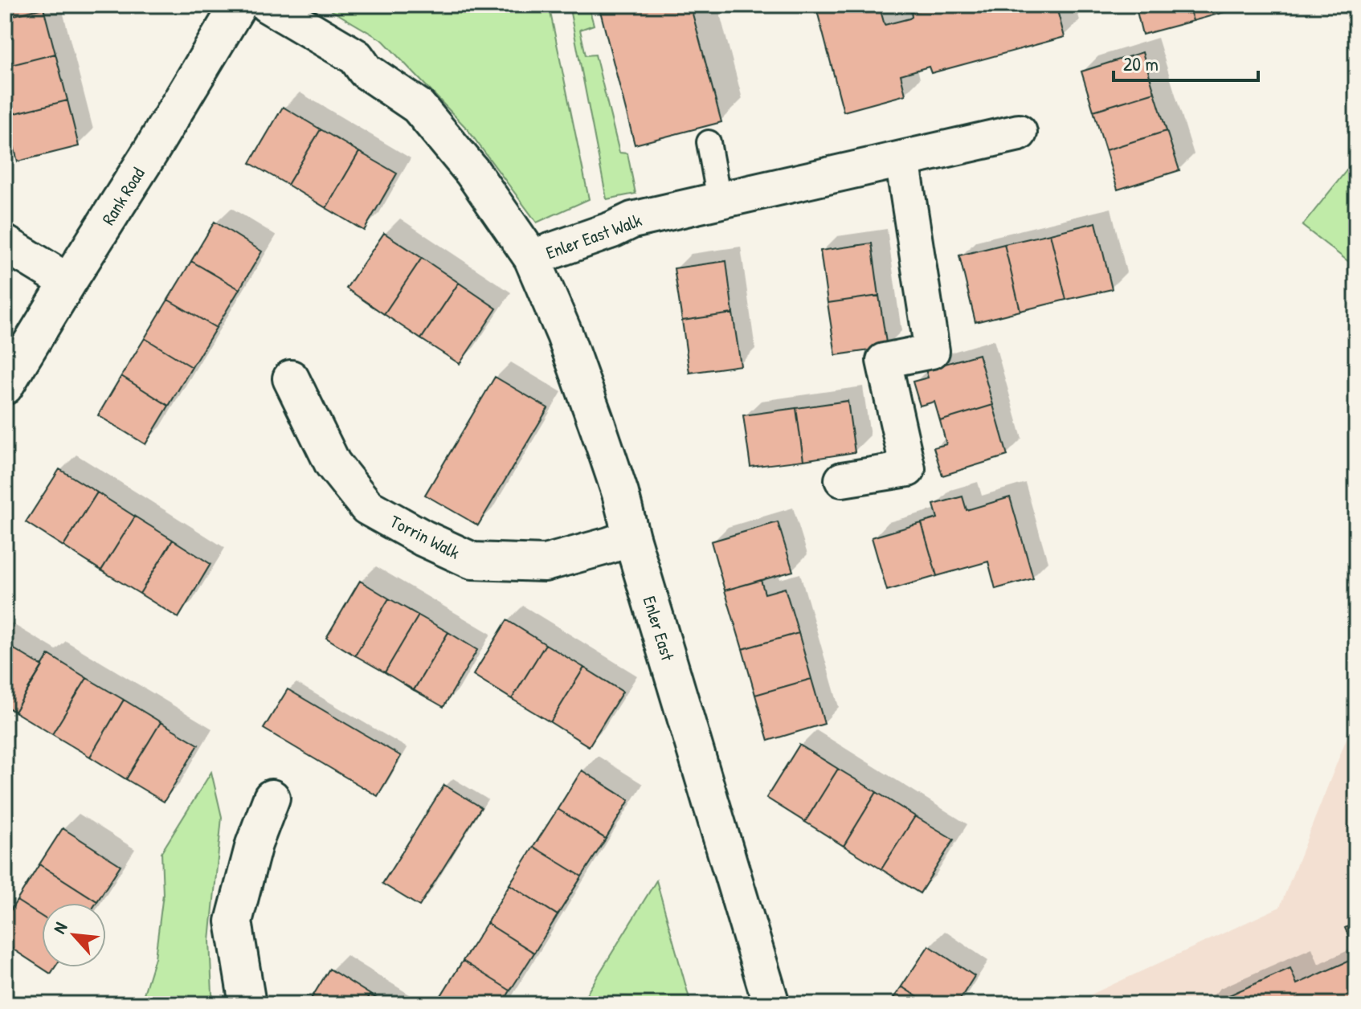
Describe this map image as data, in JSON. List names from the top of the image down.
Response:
{
  "streets": {
    "street": [
      "Rank Road",
      "Enler East Walk",
      "Torrin Walk",
      "Enler East"
    ]
  },
  "crossings": [
    ["Enler East Walk", "Enler East"],
    ["Torrin Walk", "Enler East"]
  ],
  "scale_bar": "20 m",
  "north": "top left"
}
